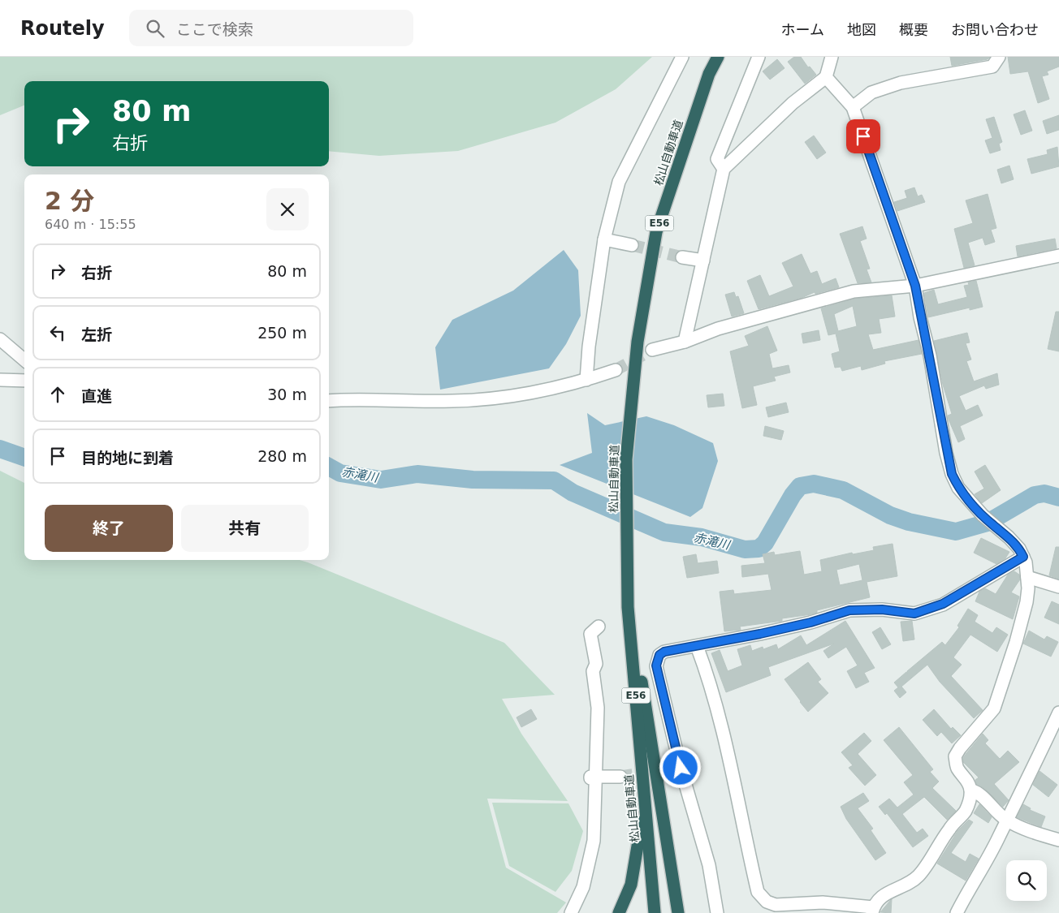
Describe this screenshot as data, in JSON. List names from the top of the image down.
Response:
{
  "streets": {
    "highway": ["松山自動車道", "E56"]
  },
  "water": ["赤滝川"],
  "page": {
    "header": "Routely",
    "search": "ここで検索",
    "nav": [
      "ホーム",
      "地図",
      "概要",
      "お問い合わせ"
    ],
    "turn": ["80 m", "右折"],
    "heading": ["2 分", "640 m · 15:55"],
    "list": [
      {
        "name": "右折",
        "value": "80 m"
      },
      {
        "name": "左折",
        "value": "250 m"
      },
      {
        "name": "直進",
        "value": "30 m"
      },
      {
        "name": "目的地に到着",
        "value": "280 m"
      }
    ],
    "buttons": ["終了", "共有"]
  }
}
